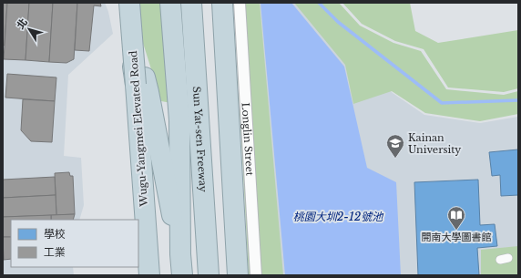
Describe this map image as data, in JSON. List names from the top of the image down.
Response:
{
  "streets": {
    "highway": ["Wugu-Yangmei Elevated Road", "Sun Yat-sen Freeway"],
    "street": ["Longlin Street"]
  },
  "water": ["桃園大圳2-12號池"],
  "places": {
    "school or university": ["Kainan University"],
    "library": ["開南大學圖書館"]
  },
  "legend": ["學校", "工業"],
  "north": "top left"
}
